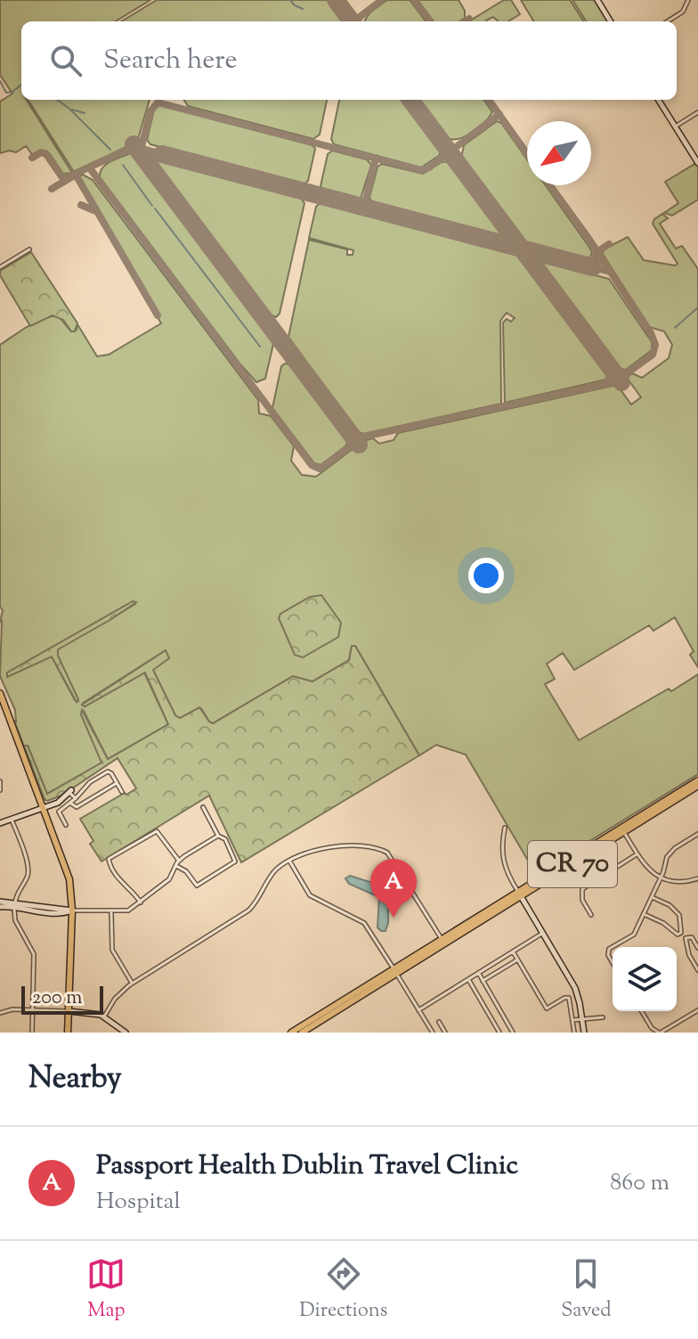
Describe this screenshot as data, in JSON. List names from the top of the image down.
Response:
{
  "streets": {
    "main road": ["CR 70"]
  },
  "scale_bar": "200 m",
  "north": "bottom left",
  "page": {
    "search": "Search here",
    "pins": "A",
    "scale": "200 m",
    "heading": "Nearby",
    "list": [
      {
        "mark": "A",
        "name": "Passport Health Dublin Travel Clinic",
        "note": "Hospital",
        "value": "860 m"
      }
    ],
    "nav": ["Map", "Directions", "Saved"]
  }
}
